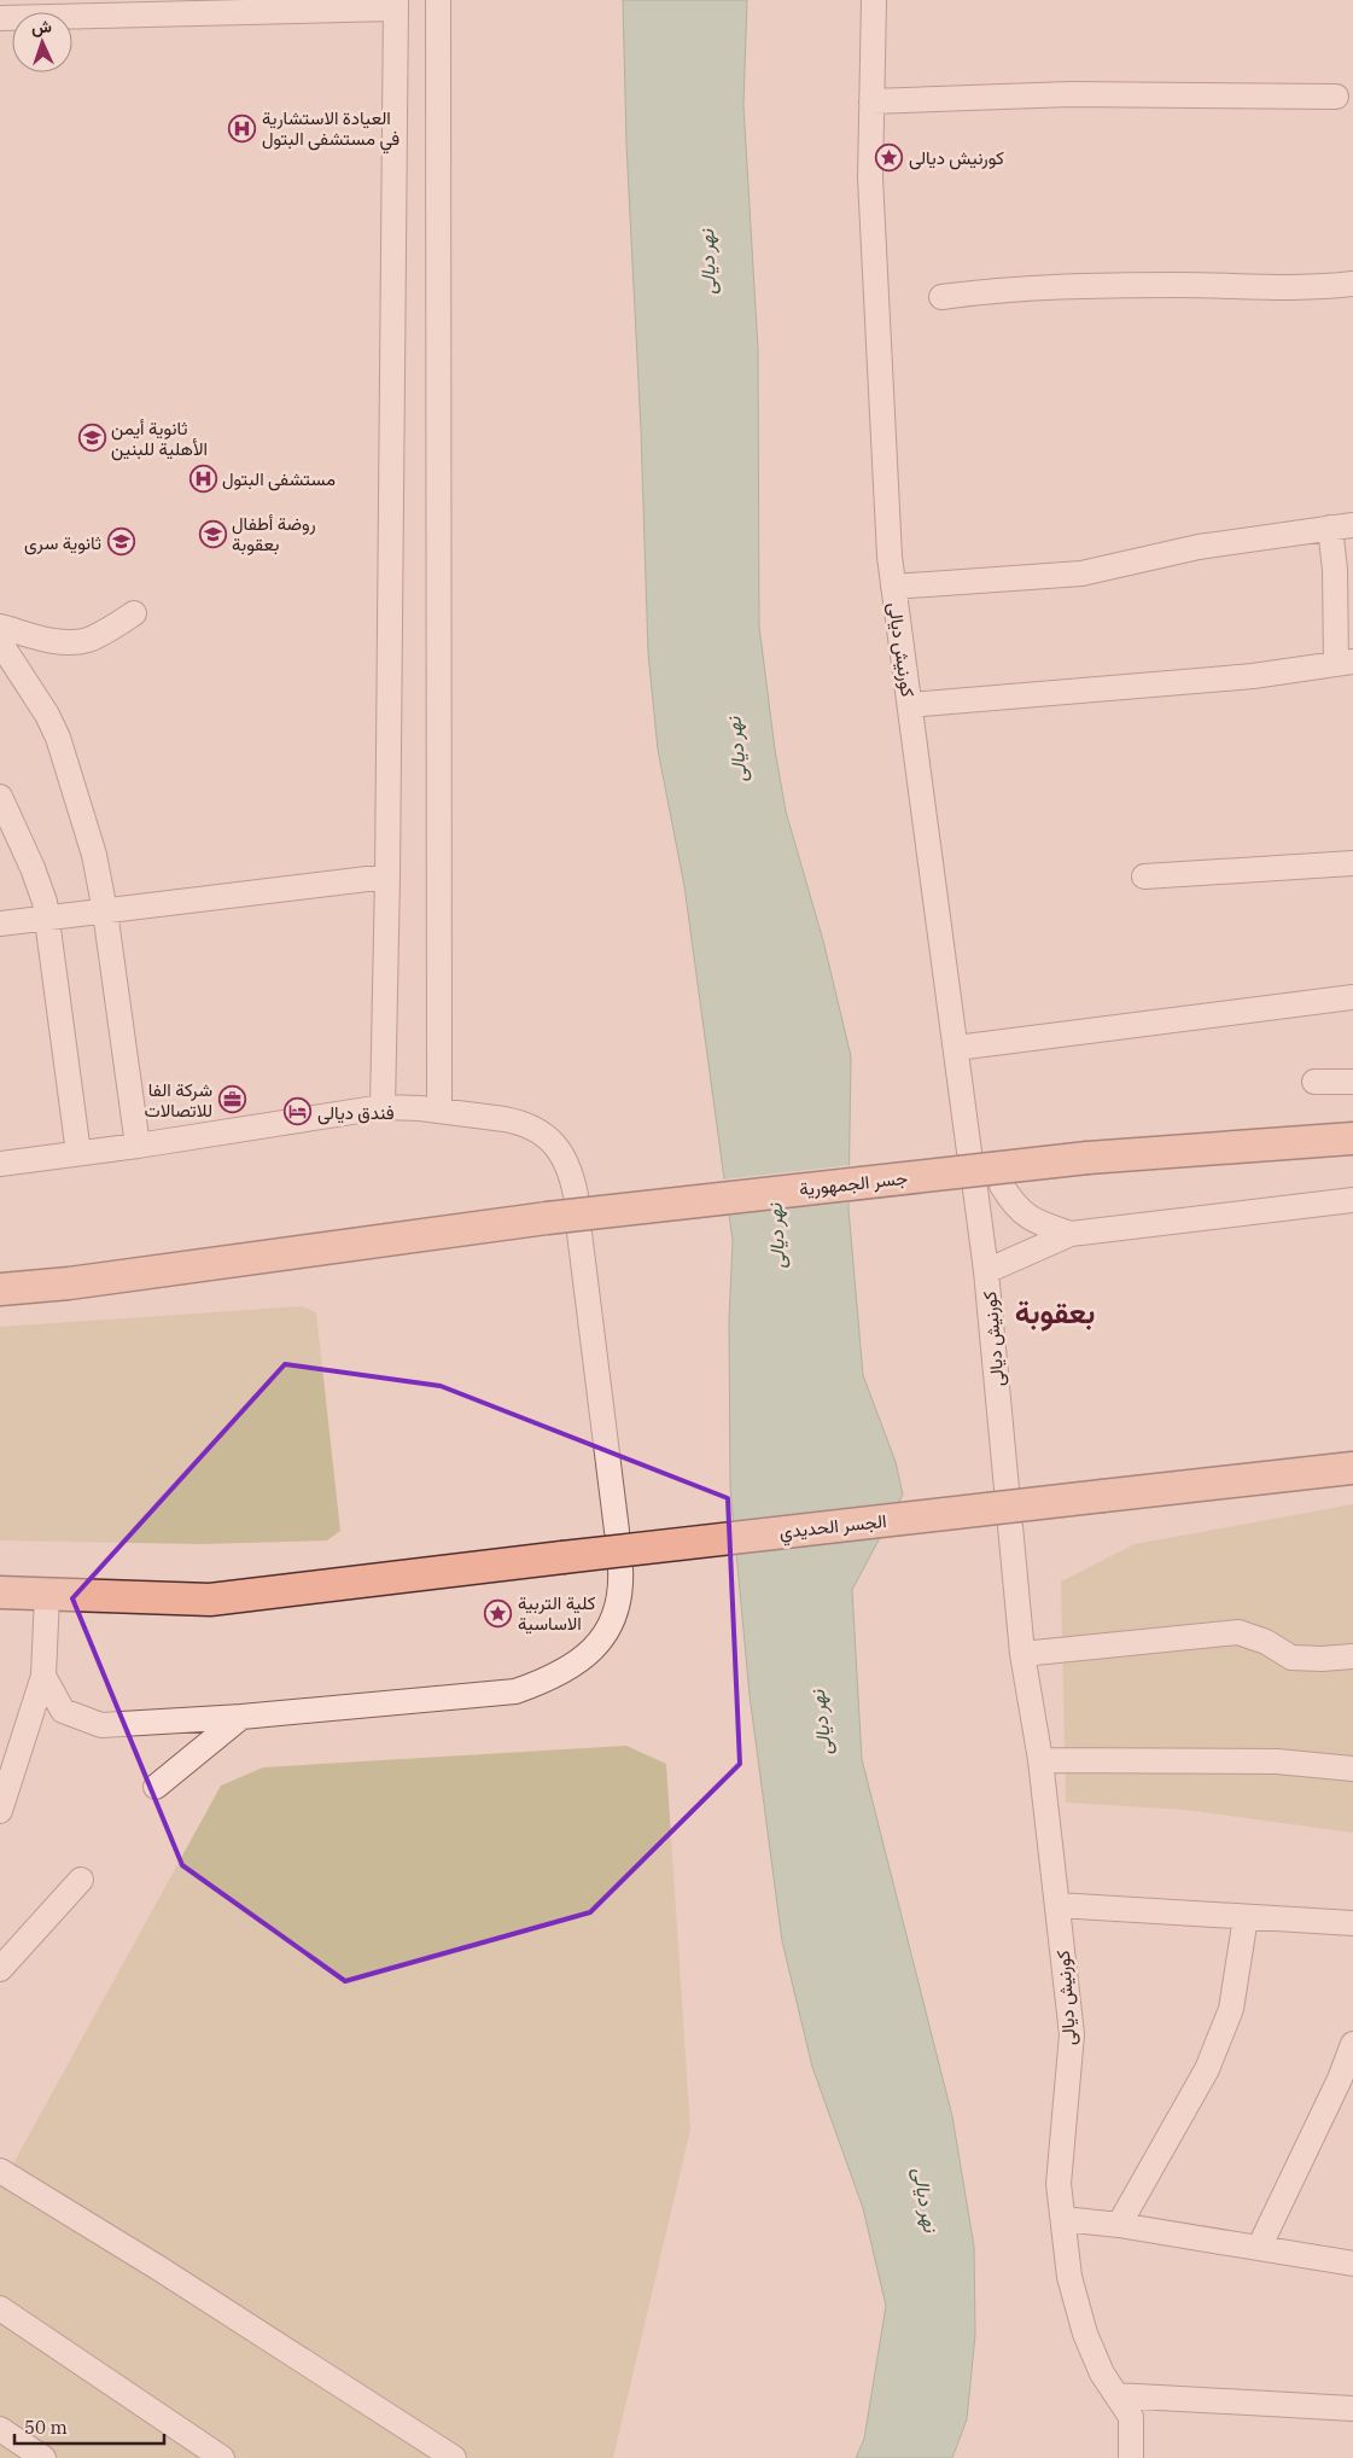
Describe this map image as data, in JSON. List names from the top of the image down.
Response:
{
  "streets": {
    "main road": ["جسر الجمهورية", "الجسر الحديدي"],
    "street": ["كورنيش ديالى"]
  },
  "districts": ["بعقوبة"],
  "water": ["نهر ديالى"],
  "places": {
    "hospital": ["العيادة الاستشارية في مستشفى البتول", "مستشفى البتول"],
    "place": ["كورنيش ديالى", "كلية التربية الاساسية"],
    "school or university": ["ثانوية أيمن الأهلية للبنين", "روضة أطفال بعقوبة", "ثانوية سرى"],
    "office": ["شركة الفا للاتصالات"],
    "hotel": ["فندق ديالى"]
  },
  "scale_bar": "50 m",
  "north": "top"
}
